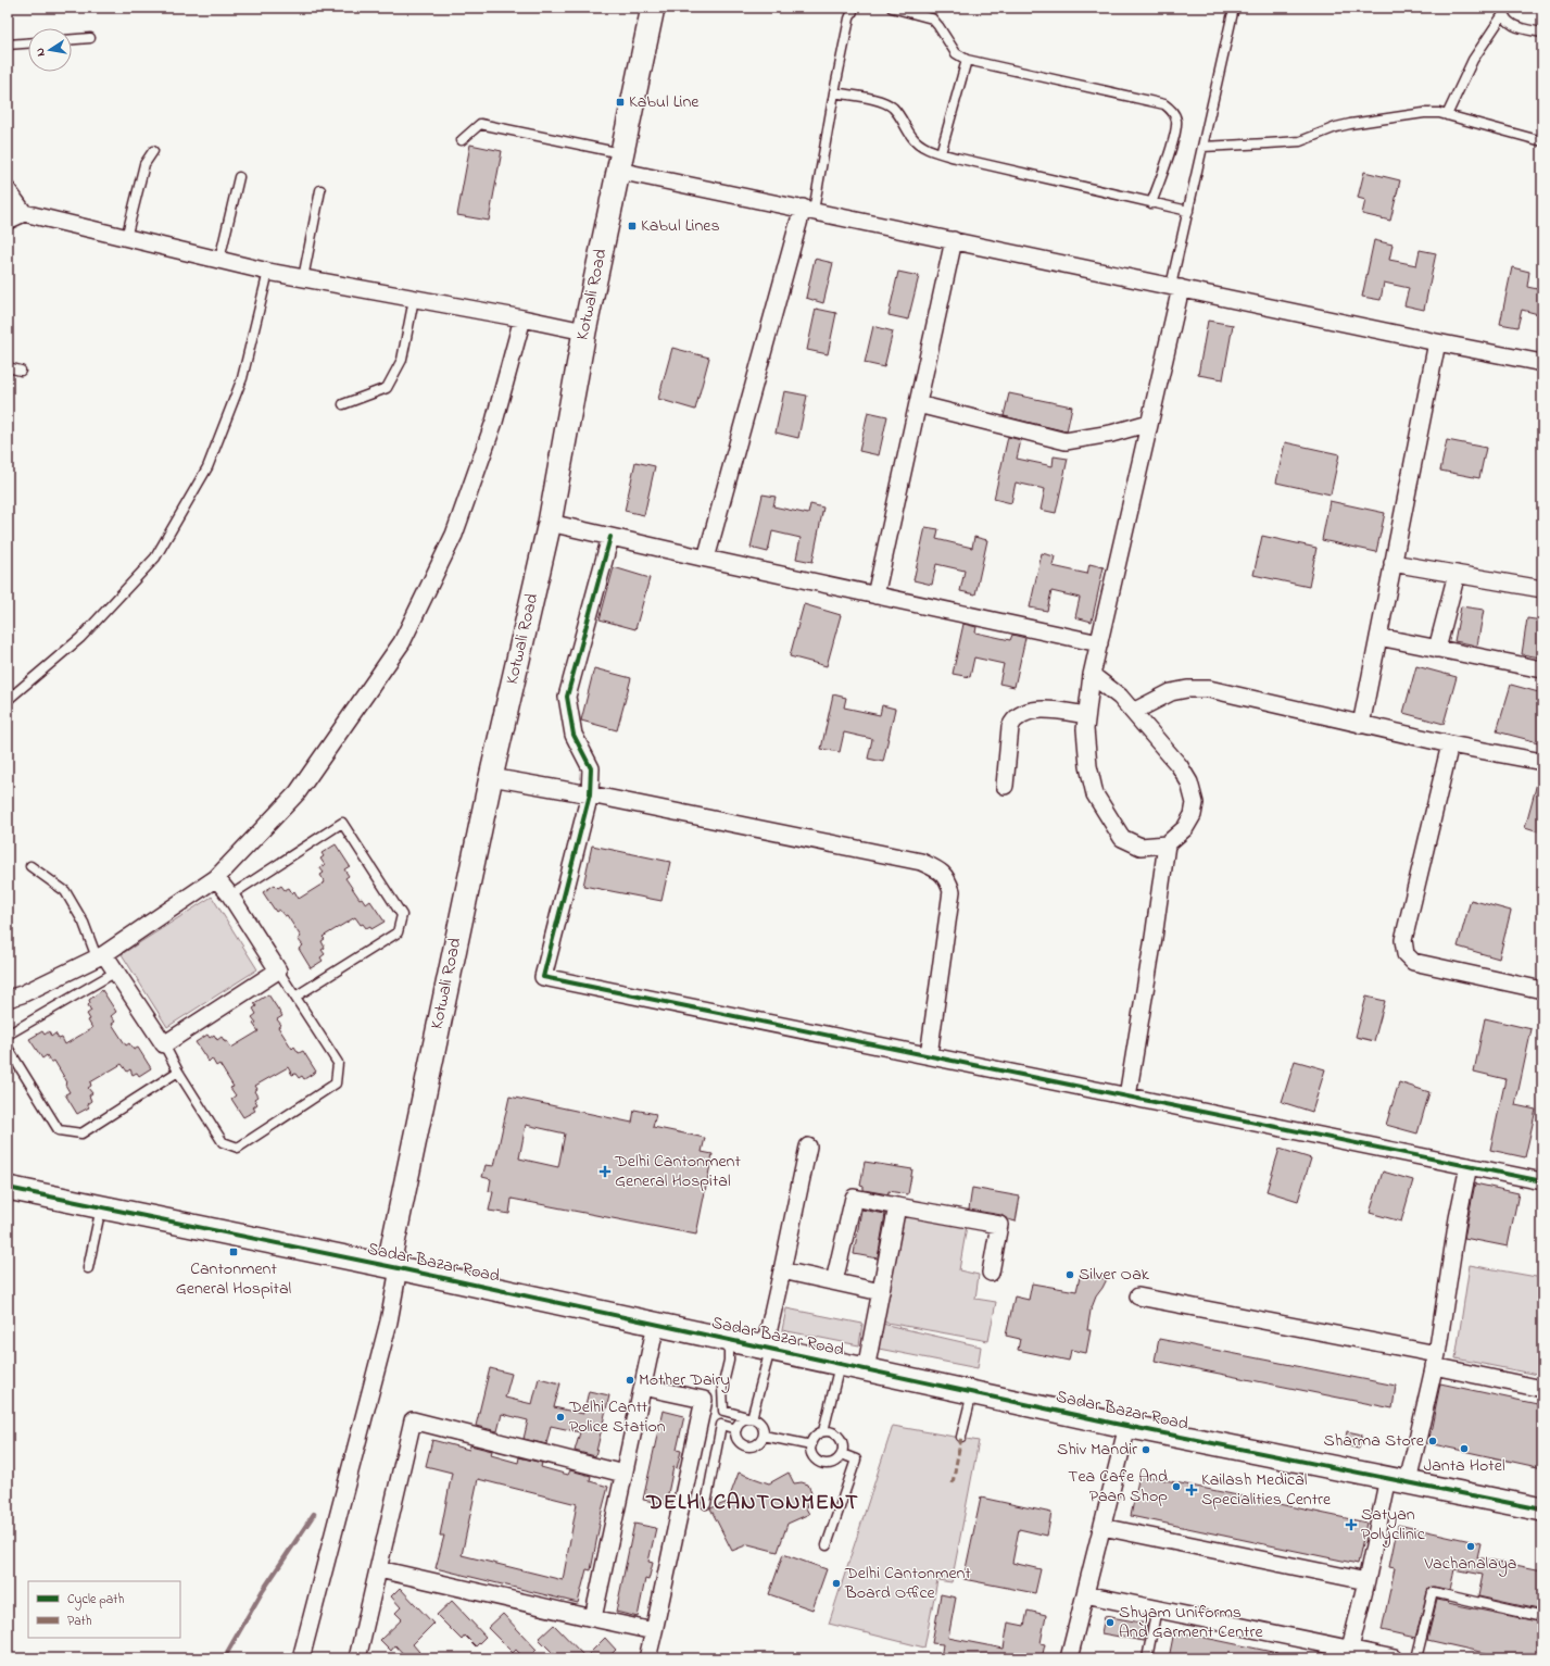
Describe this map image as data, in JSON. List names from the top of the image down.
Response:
{
  "streets": {
    "street": ["Kotwali Road", "Sadar Bazar Road"]
  },
  "crossings": [
    ["Kotwali Road", "Sadar Bazar Road"]
  ],
  "districts": ["DELHI CANTONMENT"],
  "places": {
    "transit": ["Kabul Line", "Kabul Lines", "Cantonment General Hospital"],
    "health": ["Delhi Cantonment General Hospital", "Kailash Medical Specialities Centre", "Satyan Polyclinic"],
    "other": [
      "Silver Oak",
      "Mother Dairy",
      "Delhi Cantt Police Station",
      "Sharma Store",
      "Janta Hotel",
      "Shiv Mandir",
      "Tea Cafe And Paan Shop",
      "Vachanalaya",
      "Delhi Cantonment Board Office",
      "Shyam Uniforms And Garment Centre"
    ]
  },
  "legend": ["Cycle path", "Path"],
  "north": "left"
}
